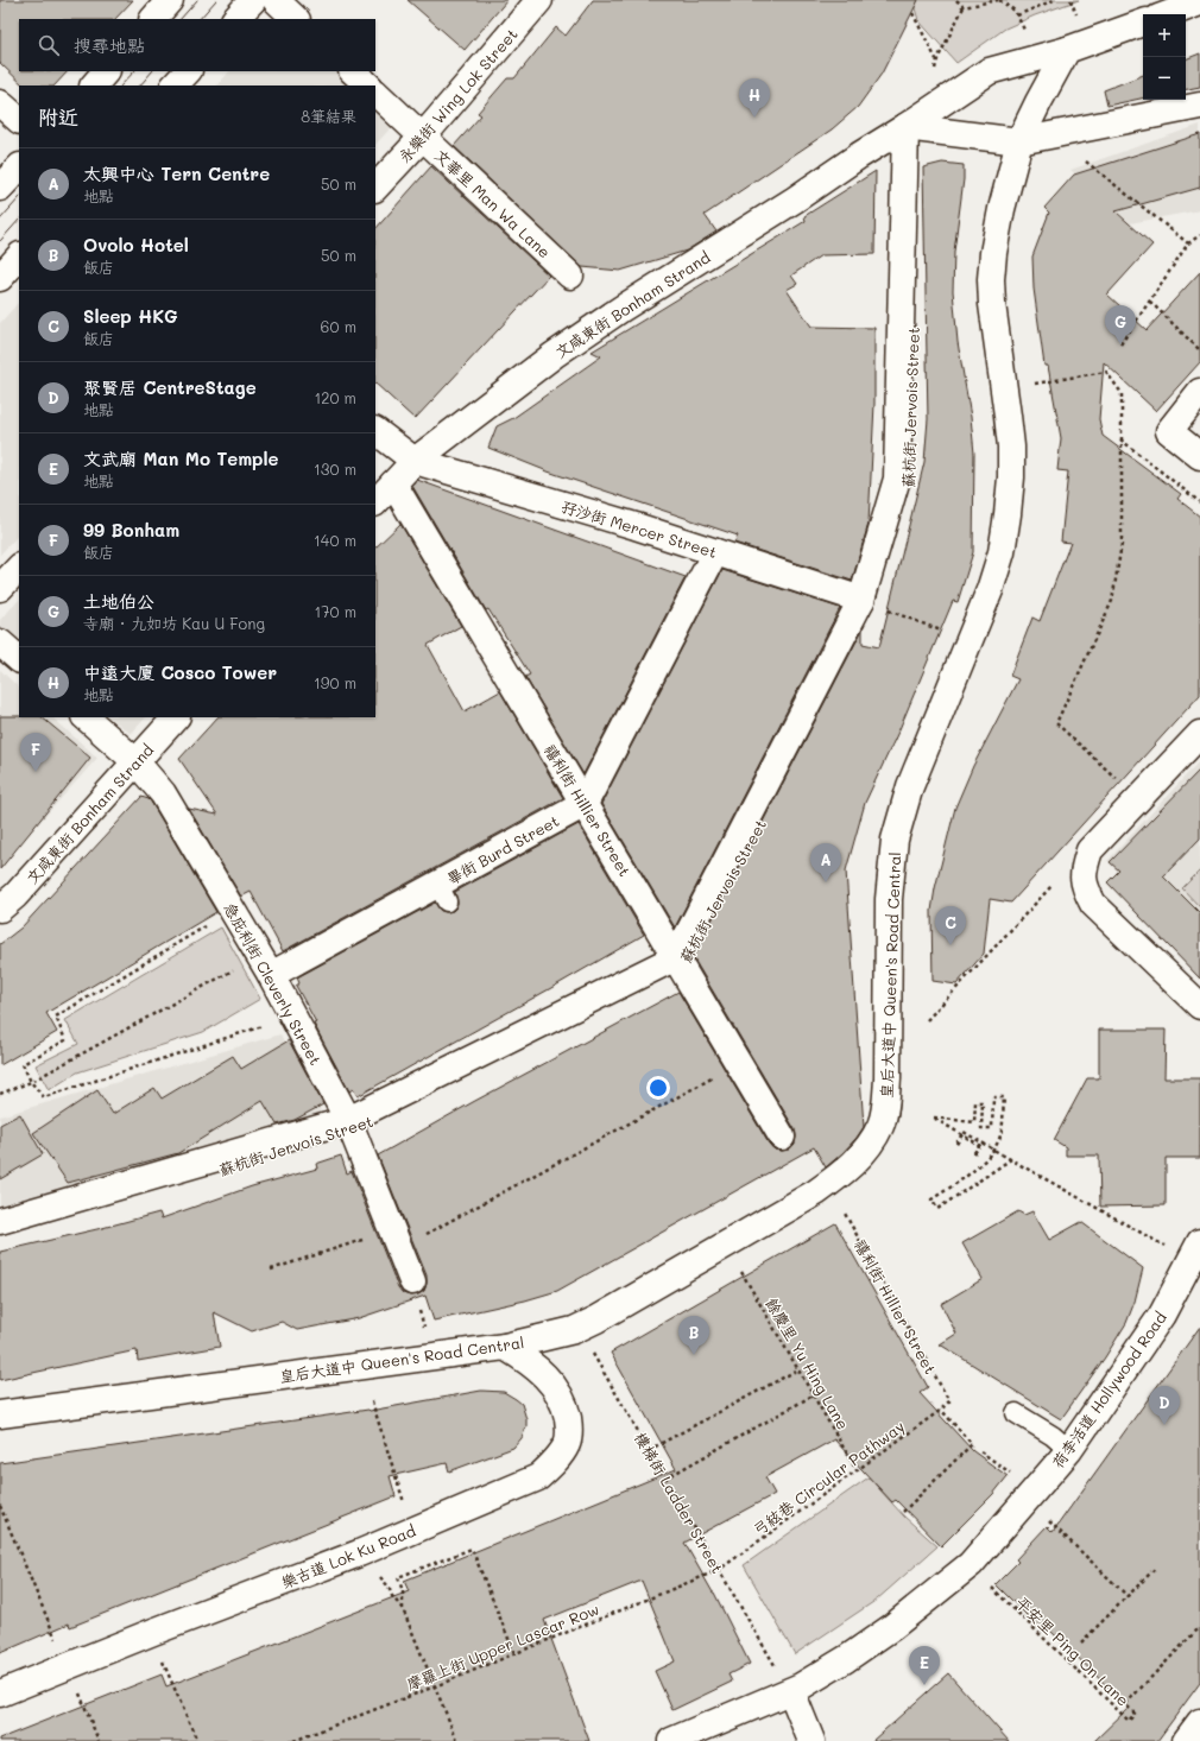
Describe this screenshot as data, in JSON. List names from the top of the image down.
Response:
{
  "streets": {
    "street": [
      "永樂街 Wing Lok Street",
      "文華里 Man Wa Lane",
      "文咸東街 Bonham Strand",
      "蘇杭街 Jervois Street",
      "孖沙街 Mercer Street",
      "禧利街 Hillier Street",
      "畢街 Burd Street",
      "皇后大道中 Queen's Road Central",
      "急庇利街 Cleverly Street",
      "荷李活道 Hollywood Road",
      "樂古道 Lok Ku Road"
    ],
    "path": [
      "餘慶里 Yu Hing Lane",
      "弓絃巷 Circular Pathway",
      "樓梯街 Ladder Street",
      "摩羅上街 Upper Lascar Row",
      "平安里 Ping On Lane"
    ]
  },
  "crossings": [
    ["永樂街 Wing Lok Street", "文華里 Man Wa Lane"],
    ["文咸東街 Bonham Strand", "蘇杭街 Jervois Street"],
    ["文咸東街 Bonham Strand", "孖沙街 Mercer Street"],
    ["文咸東街 Bonham Strand", "禧利街 Hillier Street"],
    ["文咸東街 Bonham Strand", "皇后大道中 Queen's Road Central"],
    ["文咸東街 Bonham Strand", "急庇利街 Cleverly Street"],
    ["蘇杭街 Jervois Street", "孖沙街 Mercer Street"],
    ["蘇杭街 Jervois Street", "禧利街 Hillier Street"],
    ["蘇杭街 Jervois Street", "急庇利街 Cleverly Street"],
    ["禧利街 Hillier Street", "畢街 Burd Street"],
    ["禧利街 Hillier Street", "弓絃巷 Circular Pathway"],
    ["畢街 Burd Street", "急庇利街 Cleverly Street"],
    ["皇后大道中 Queen's Road Central", "樂古道 Lok Ku Road"],
    ["餘慶里 Yu Hing Lane", "弓絃巷 Circular Pathway"],
    ["弓絃巷 Circular Pathway", "樓梯街 Ladder Street"],
    ["弓絃巷 Circular Pathway", "摩羅上街 Upper Lascar Row"],
    ["樓梯街 Ladder Street", "摩羅上街 Upper Lascar Row"]
  ],
  "page": {
    "map_buttons": ["+", "−"],
    "search": "搜尋地點",
    "pins": [
      "H",
      "G",
      "F",
      "A",
      "C",
      "B",
      "D",
      "E"
    ],
    "heading": ["附近", "8筆結果"],
    "list": [
      {
        "mark": "A",
        "name": "太興中心 Tern Centre",
        "note": "地點",
        "value": "50 m"
      },
      {
        "mark": "B",
        "name": "Ovolo Hotel",
        "note": "飯店",
        "value": "50 m"
      },
      {
        "mark": "C",
        "name": "Sleep HKG",
        "note": "飯店",
        "value": "60 m"
      },
      {
        "mark": "D",
        "name": "聚賢居 CentreStage",
        "note": "地點",
        "value": "120 m"
      },
      {
        "mark": "E",
        "name": "文武廟 Man Mo Temple",
        "note": "地點",
        "value": "130 m"
      },
      {
        "mark": "F",
        "name": "99 Bonham",
        "note": "飯店",
        "value": "140 m"
      },
      {
        "mark": "G",
        "name": "土地伯公",
        "note": "寺廟 · 九如坊 Kau U Fong",
        "value": "170 m"
      },
      {
        "mark": "H",
        "name": "中遠大廈 Cosco Tower",
        "note": "地點",
        "value": "190 m"
      }
    ]
  }
}
